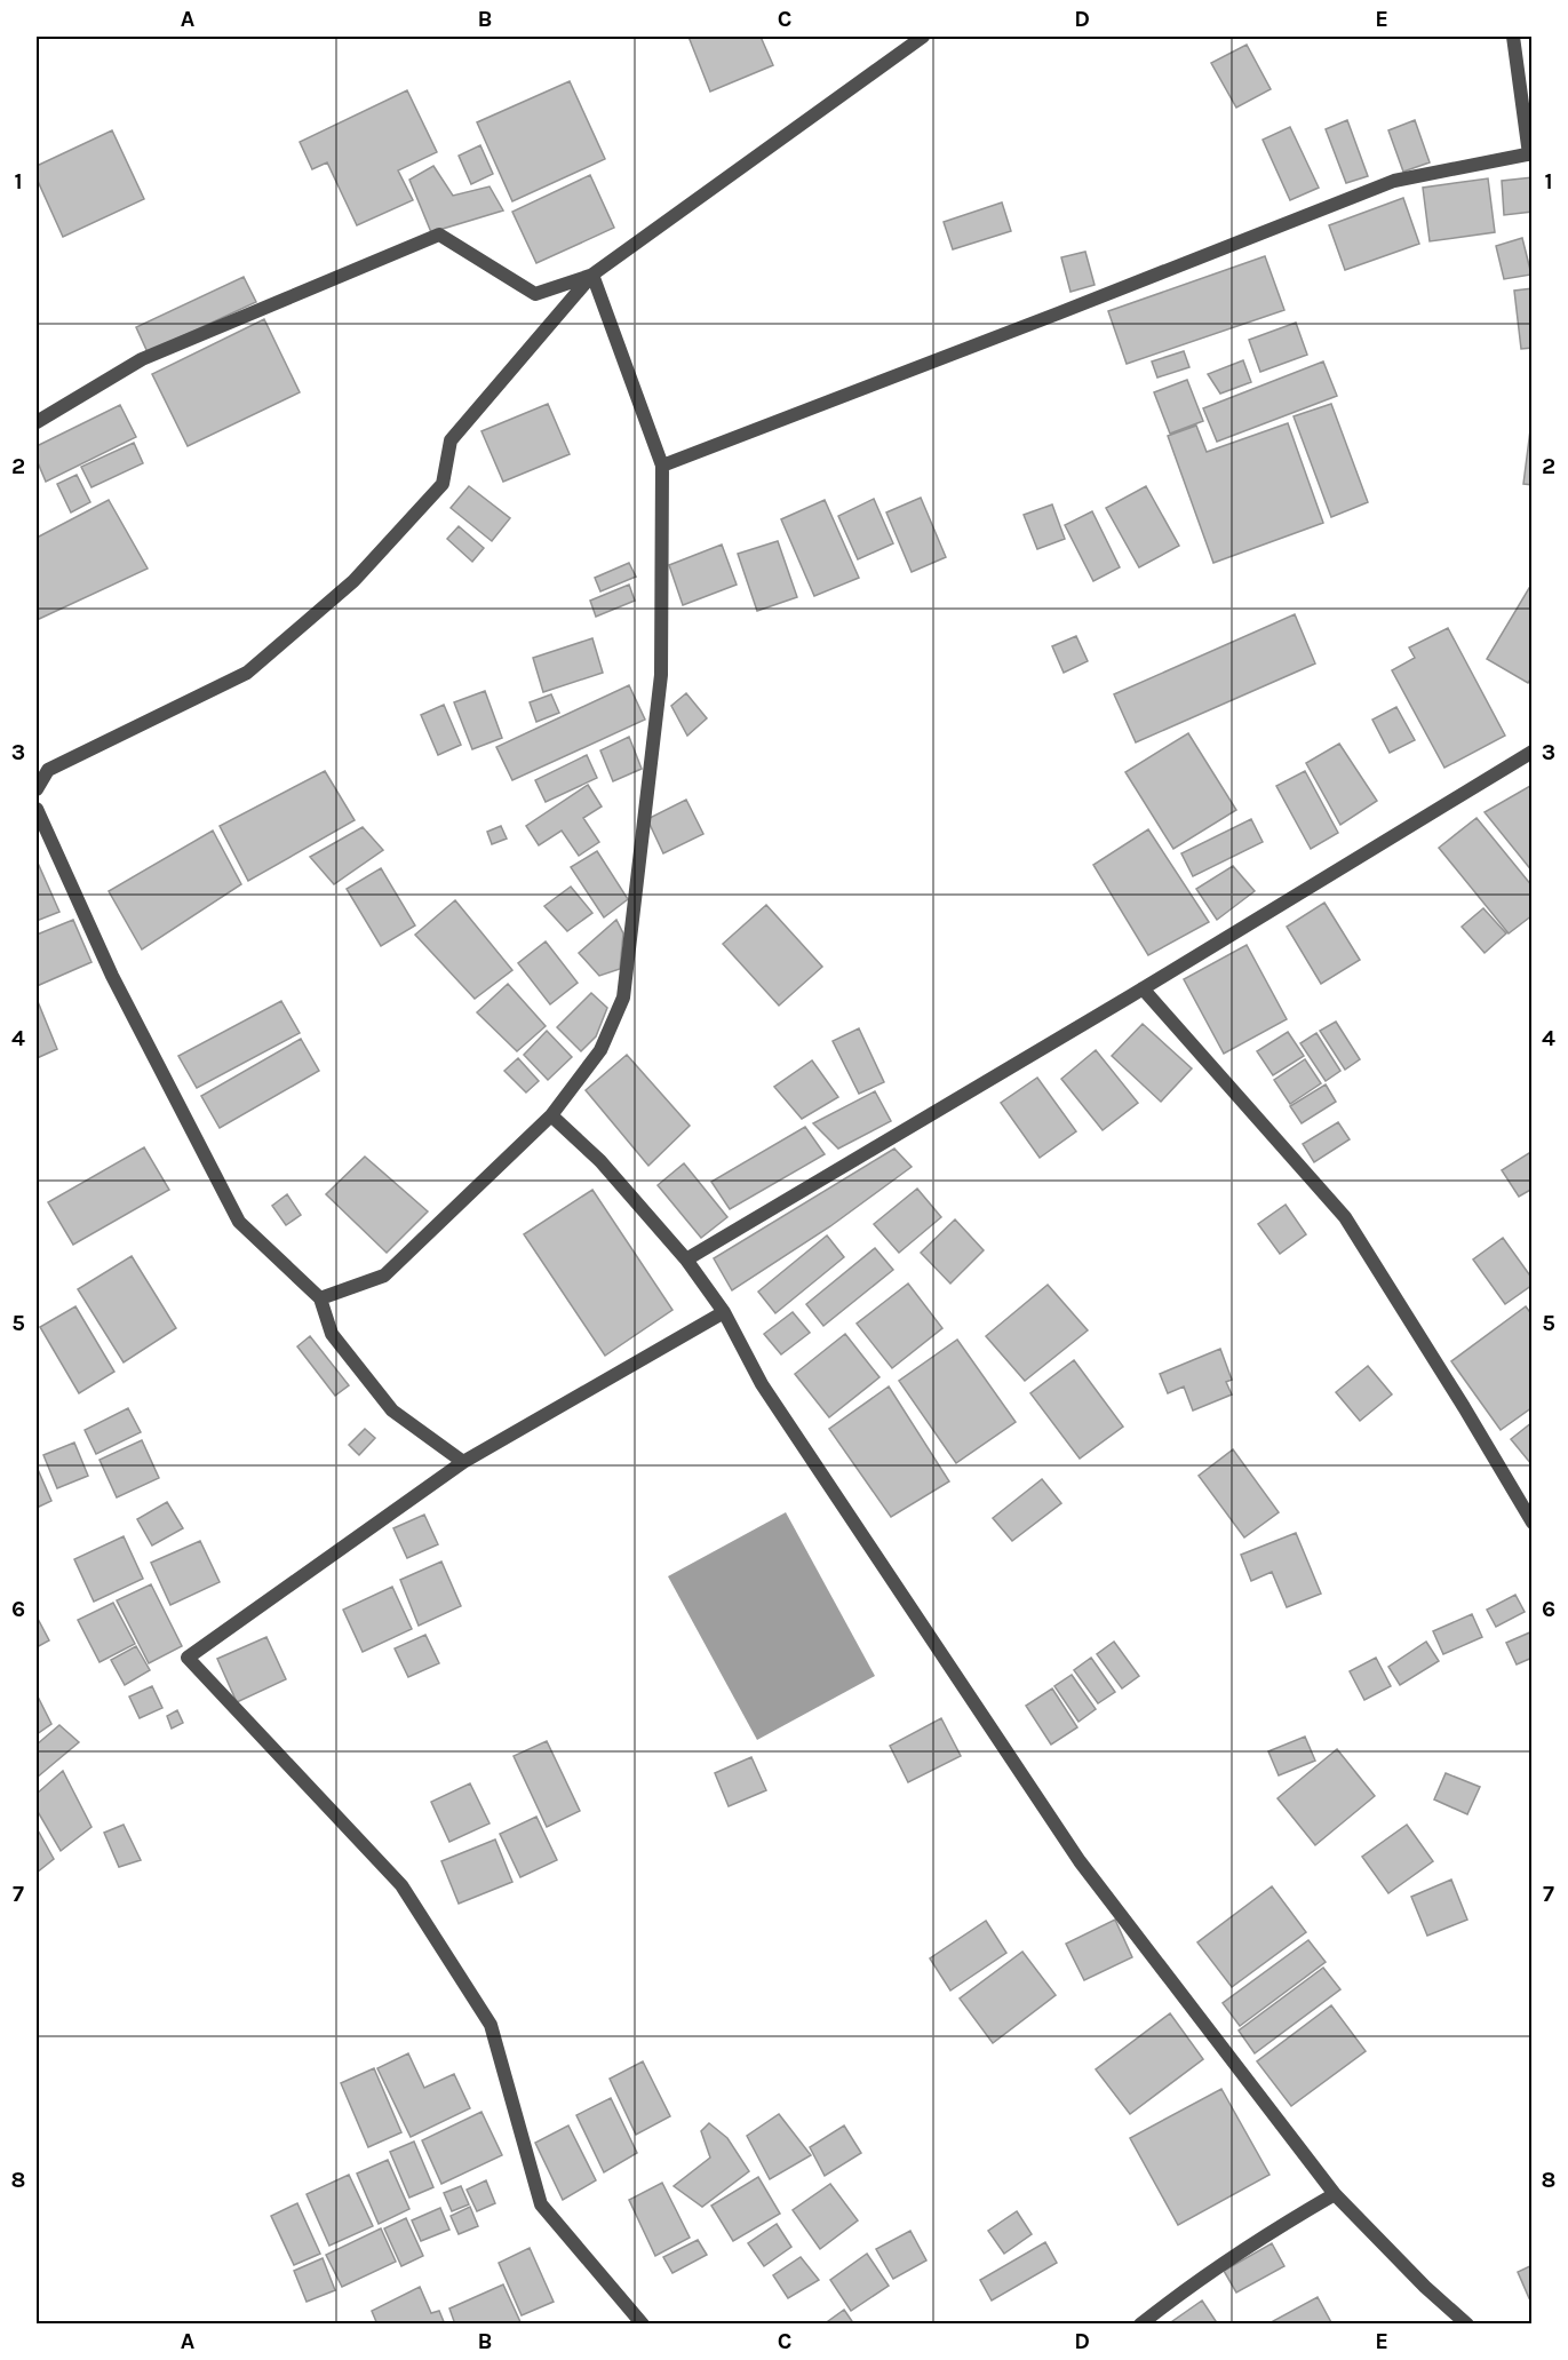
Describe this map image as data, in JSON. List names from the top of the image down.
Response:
{
  "grid": {
    "columns": [
      "A",
      "B",
      "C",
      "D",
      "E"
    ],
    "rows": [
      "1",
      "2",
      "3",
      "4",
      "5",
      "6",
      "7",
      "8"
    ]
  }
}
